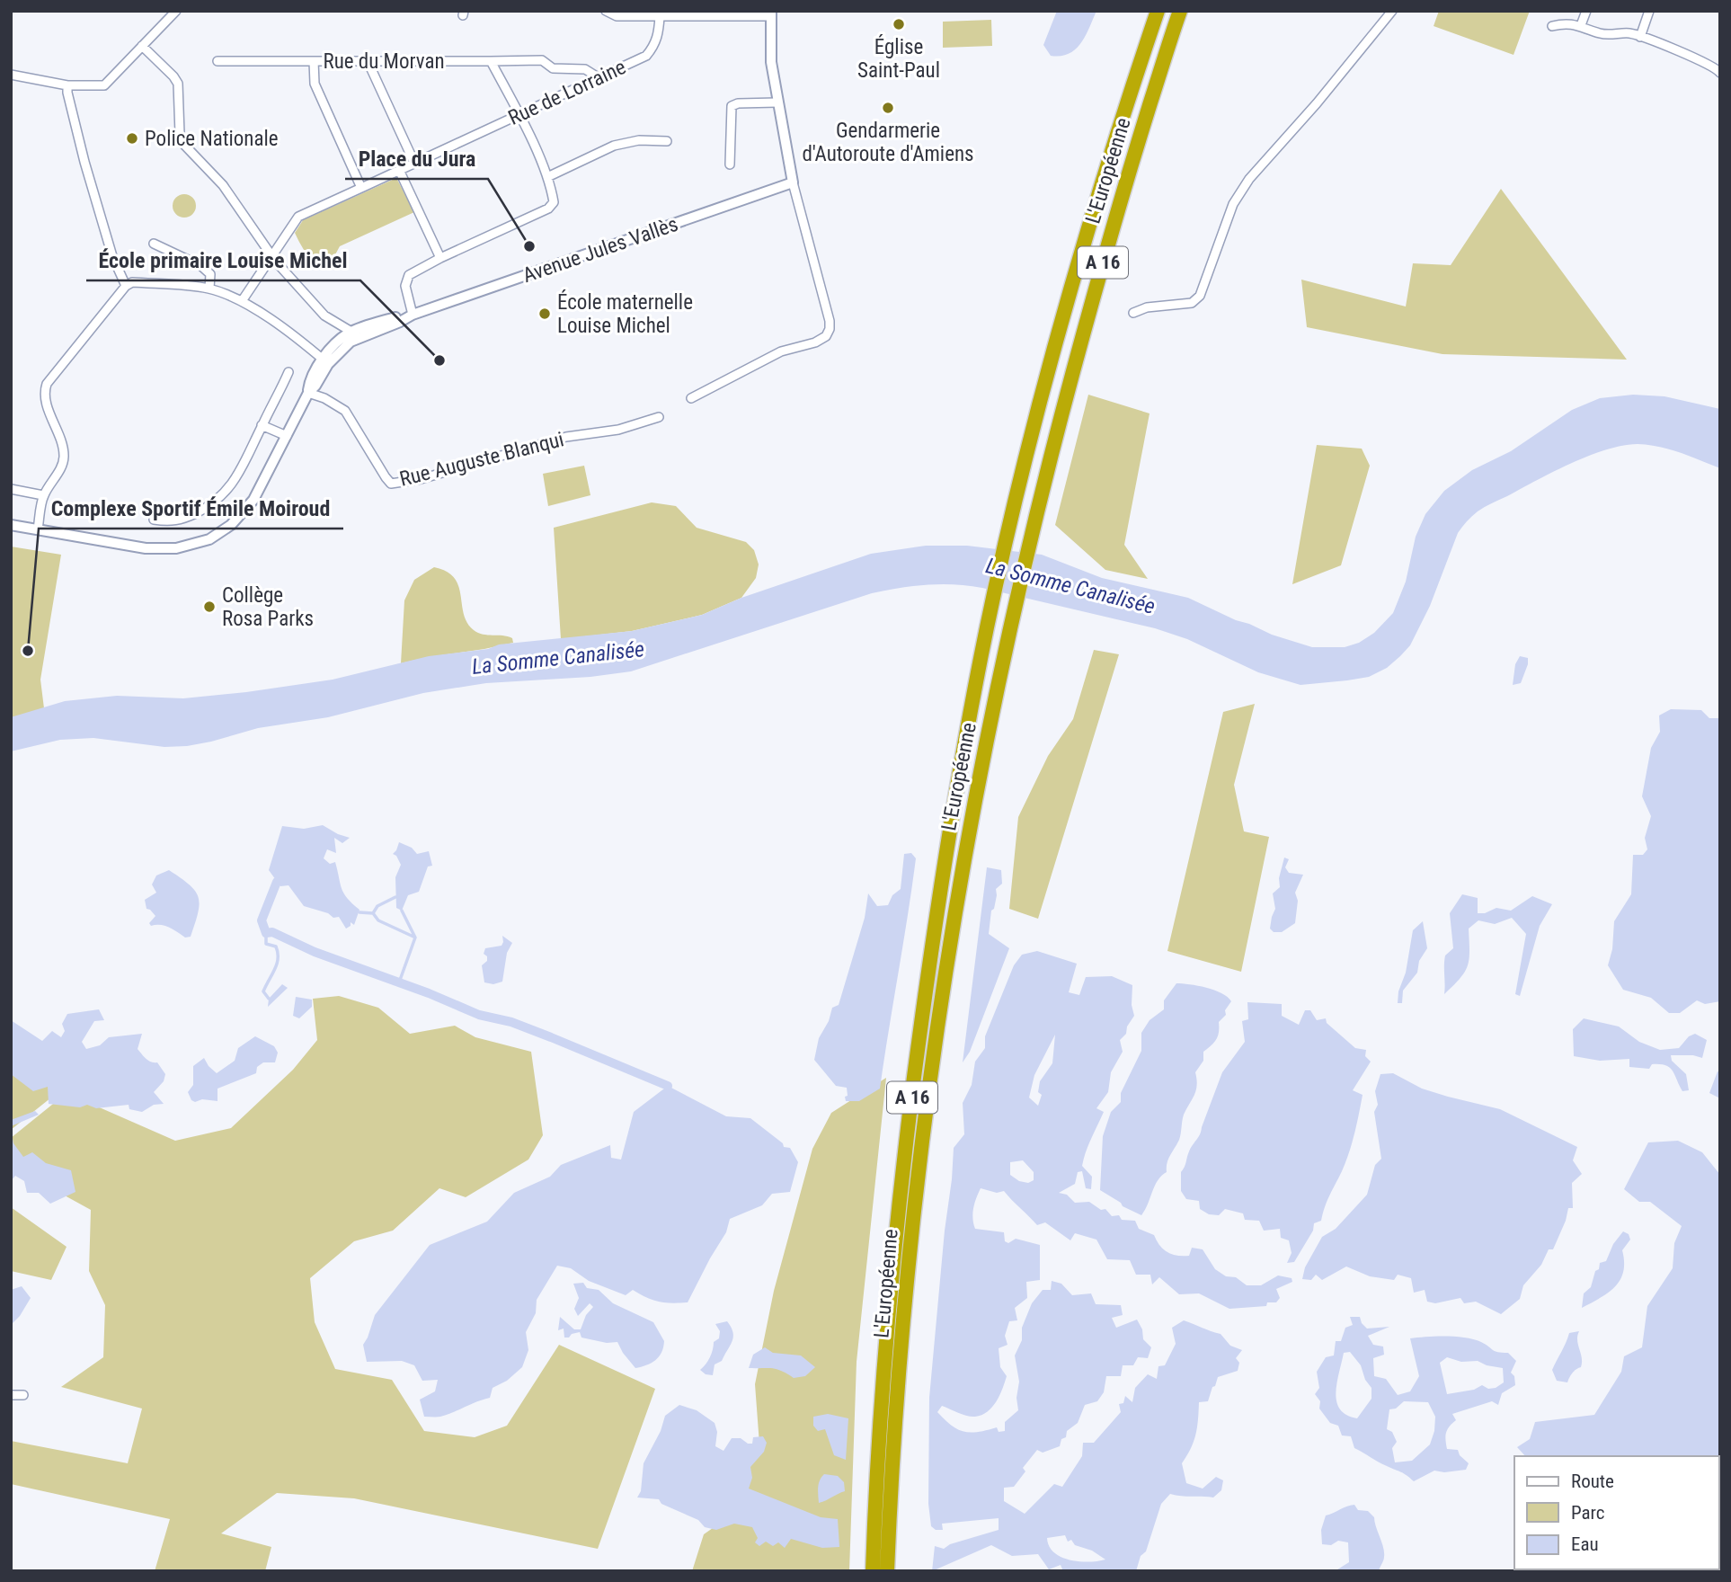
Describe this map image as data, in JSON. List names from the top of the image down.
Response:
{
  "streets": {
    "highway": ["L'Européenne", "A 16"],
    "street": [
      "Rue du Morvan",
      "Rue de Lorraine",
      "Avenue Jules Vallès",
      "Rue Auguste Blanqui"
    ]
  },
  "crossings": [
    ["Rue du Morvan", "Rue de Lorraine"]
  ],
  "water": ["La Somme Canalisée"],
  "places": [
    "Église Saint-Paul",
    "Gendarmerie d'Autoroute d'Amiens",
    "Police Nationale",
    "Place du Jura",
    "École maternelle Louise Michel",
    "École primaire Louise Michel",
    "Collège Rosa Parks",
    "Complexe Sportif Émile Moiroud"
  ],
  "legend": ["Route", "Parc", "Eau"]
}
